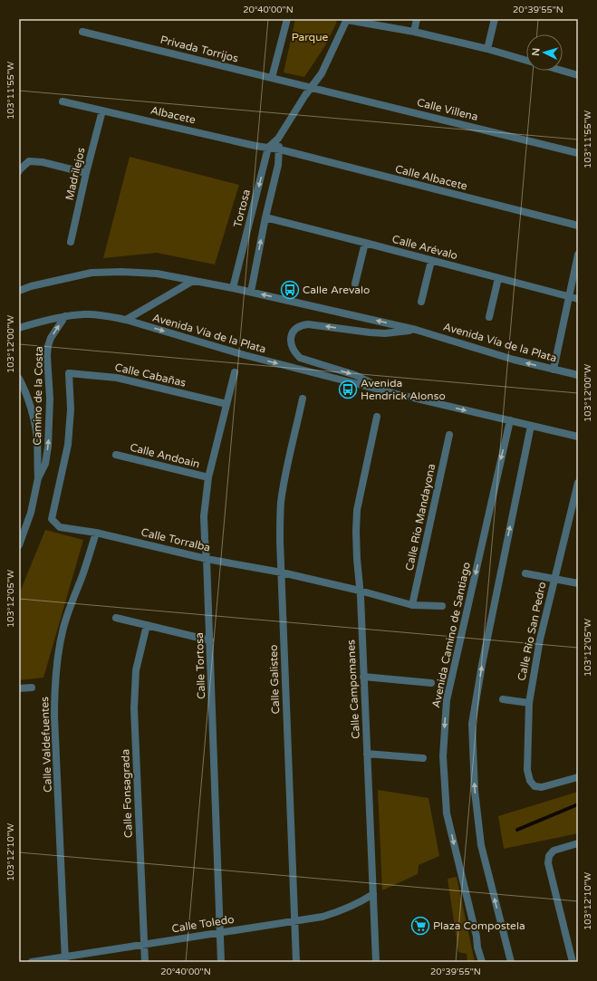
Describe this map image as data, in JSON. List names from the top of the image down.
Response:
{
  "streets": {
    "street": [
      "Privada Torrijos",
      "Calle Villena",
      "Albacete",
      "Madrilejos",
      "Calle Albacete",
      "Tortosa",
      "Calle Arévalo",
      "Avenida Vía de la Plata",
      "Calle Cabañas",
      "Camino de la Costa",
      "Calle Andoain",
      "Calle Río Mandayona",
      "Calle Torralba",
      "Calle Río San Pedro",
      "Avenida Camino de Santiago",
      "Calle Tortosa",
      "Calle Galisteo",
      "Calle Campomanes",
      "Calle Valdefuentes",
      "Calle Fonsagrada",
      "Calle Toledo"
    ]
  },
  "crossings": [
    ["Privada Torrijos", "Calle Villena"],
    ["Albacete", "Madrilejos"],
    ["Albacete", "Calle Albacete"],
    ["Albacete", "Tortosa"],
    ["Tortosa", "Avenida Vía de la Plata"],
    ["Avenida Vía de la Plata", "Camino de la Costa"],
    ["Avenida Vía de la Plata", "Avenida Camino de Santiago"],
    ["Calle Cabañas", "Calle Torralba"],
    ["Calle Cabañas", "Calle Tortosa"],
    ["Calle Andoain", "Calle Tortosa"],
    ["Calle Río Mandayona", "Calle Torralba"],
    ["Calle Torralba", "Calle Tortosa"],
    ["Calle Torralba", "Calle Galisteo"],
    ["Calle Torralba", "Calle Campomanes"],
    ["Calle Torralba", "Calle Valdefuentes"],
    ["Calle Tortosa", "Calle Toledo"],
    ["Calle Galisteo", "Calle Toledo"],
    ["Calle Campomanes", "Calle Toledo"],
    ["Calle Valdefuentes", "Calle Toledo"],
    ["Calle Fonsagrada", "Calle Toledo"]
  ],
  "parks": ["Parque"],
  "places": {
    "bus stop": ["Calle Arevalo", "Avenida Hendrick Alonso"],
    "supermarket": ["Plaza Compostela"]
  },
  "north": "left",
  "coordinates": [
    "20°40'00\"N",
    "20°39'55\"N",
    "103°11'55\"W",
    "103°12'00\"W",
    "103°12'05\"W",
    "103°12'10\"W"
  ]
}
